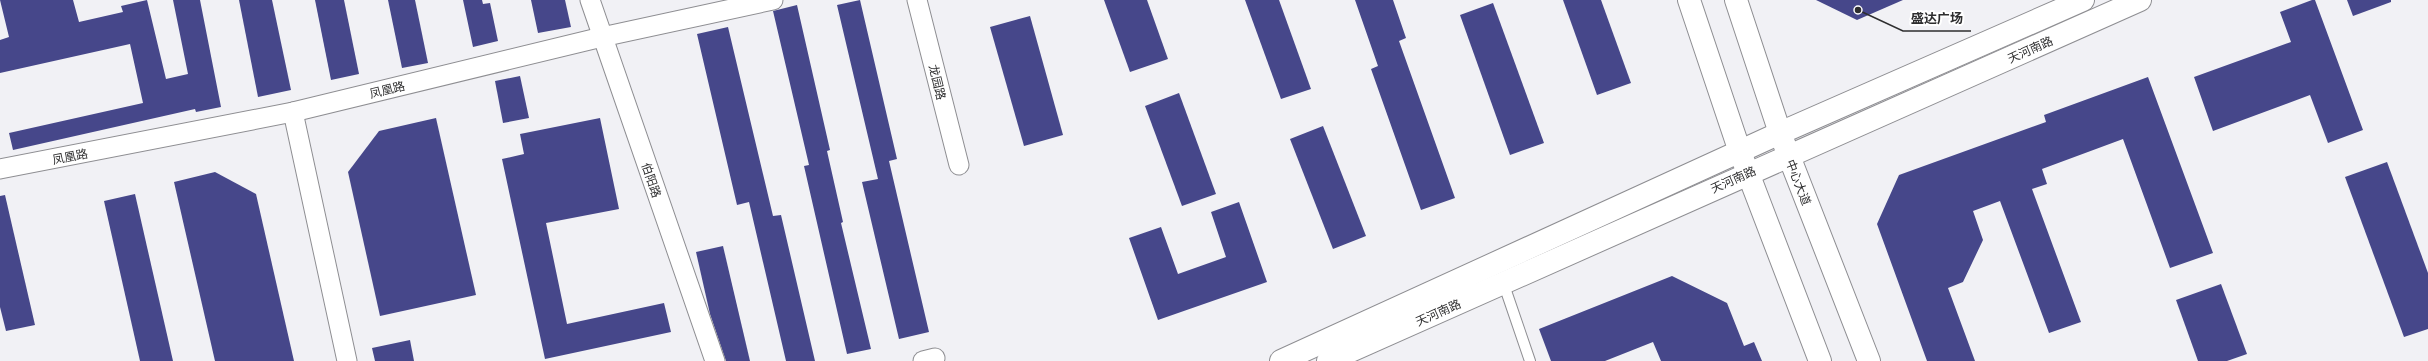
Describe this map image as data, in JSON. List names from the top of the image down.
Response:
{
  "streets": {
    "main road": ["天河南路", "中心大道"],
    "street": ["龙园路", "凤凰路", "伯阳路"]
  },
  "crossings": [
    ["天河南路", "中心大道"],
    ["凤凰路", "伯阳路"]
  ],
  "places": ["盛达广场"]
}
